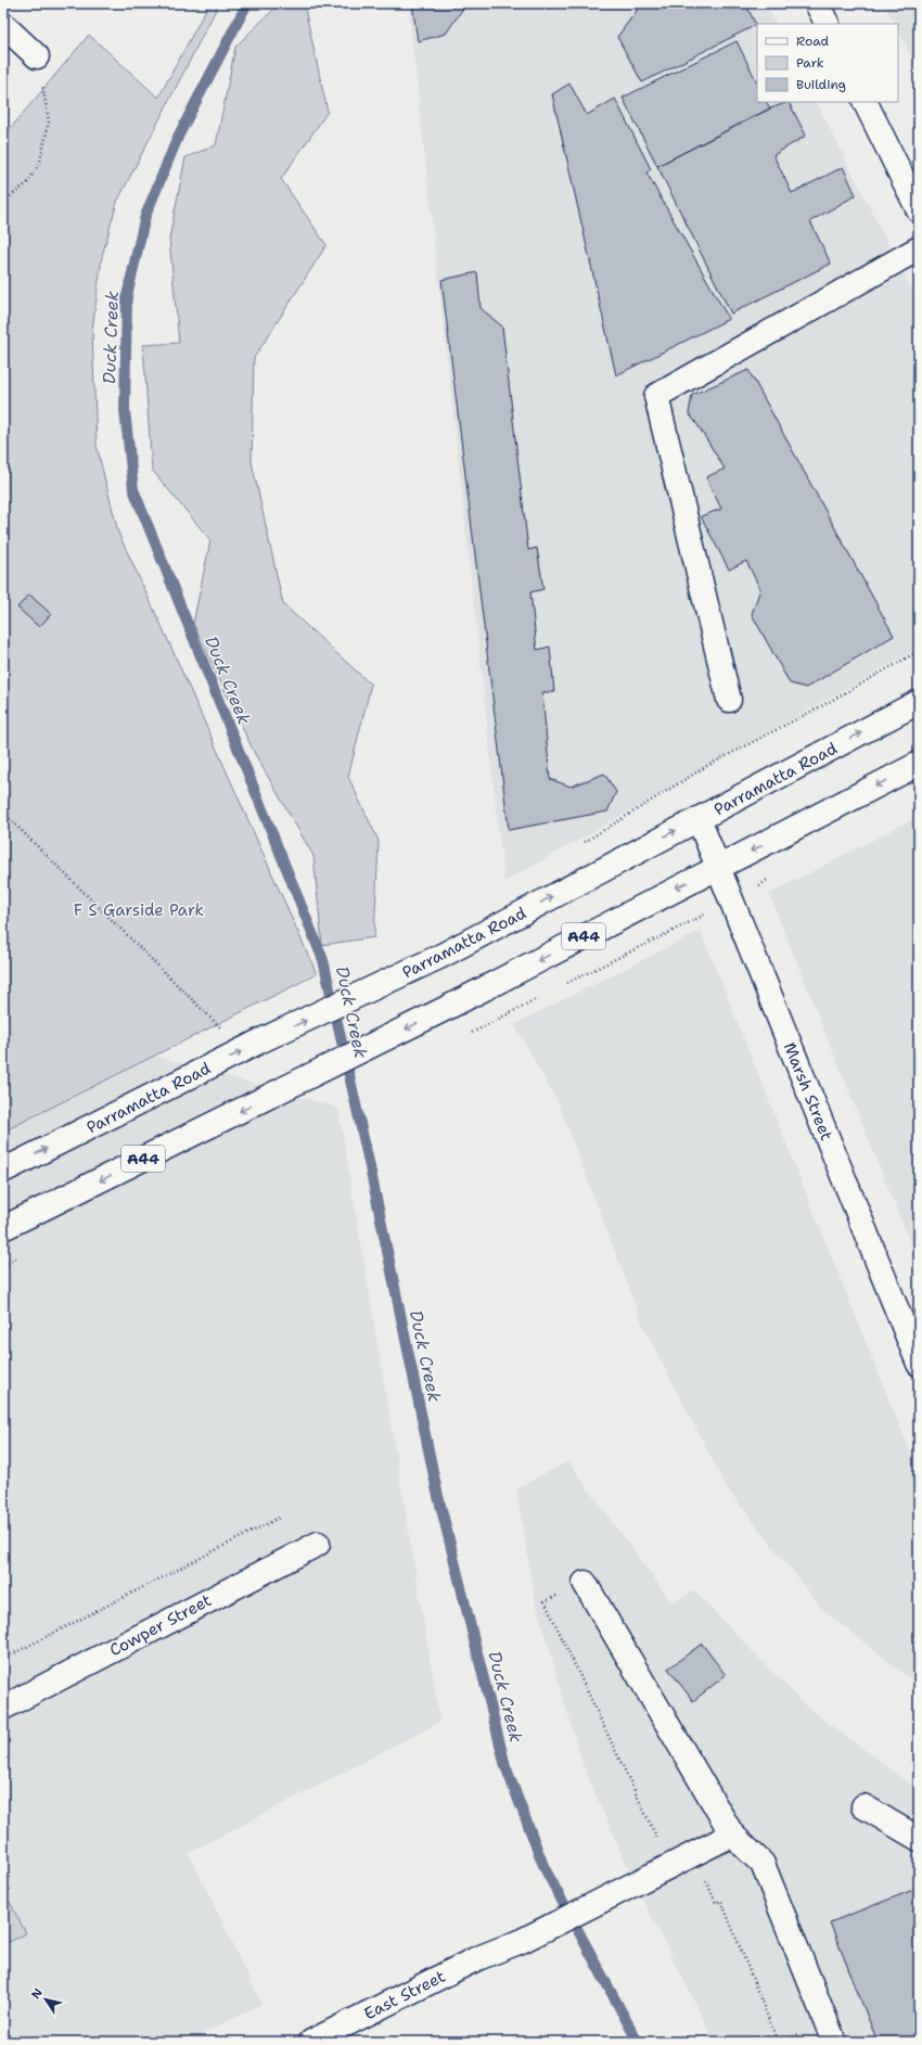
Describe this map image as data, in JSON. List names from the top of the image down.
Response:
{
  "streets": {
    "main road": [
      "Parramatta Road",
      "A44",
      "Marsh Street",
      "Cowper Street",
      "East Street"
    ]
  },
  "crossings": [
    ["Parramatta Road", "Marsh Street"],
    ["A44", "Marsh Street"]
  ],
  "water": ["Duck Creek"],
  "parks": ["F S Garside Park"],
  "legend": ["Road", "Park", "Building"],
  "north": "top left"
}
